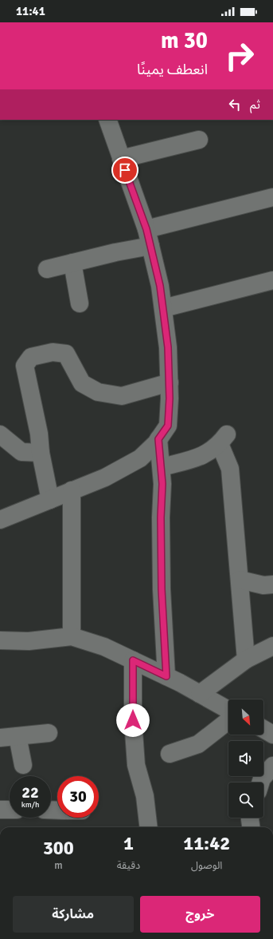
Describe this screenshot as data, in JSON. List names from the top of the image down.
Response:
{
  "north": "bottom right",
  "page": {
    "status": "11:41",
    "turn": ["30 m", "انعطف يمينًا"],
    "then": "ثم",
    "speed": "22 km/h",
    "limit": "30",
    "eta": [
      "11:42",
      "الوصول",
      "1",
      "دقيقة",
      "300",
      "m"
    ],
    "buttons": ["خروج", "مشاركة"]
  }
}
